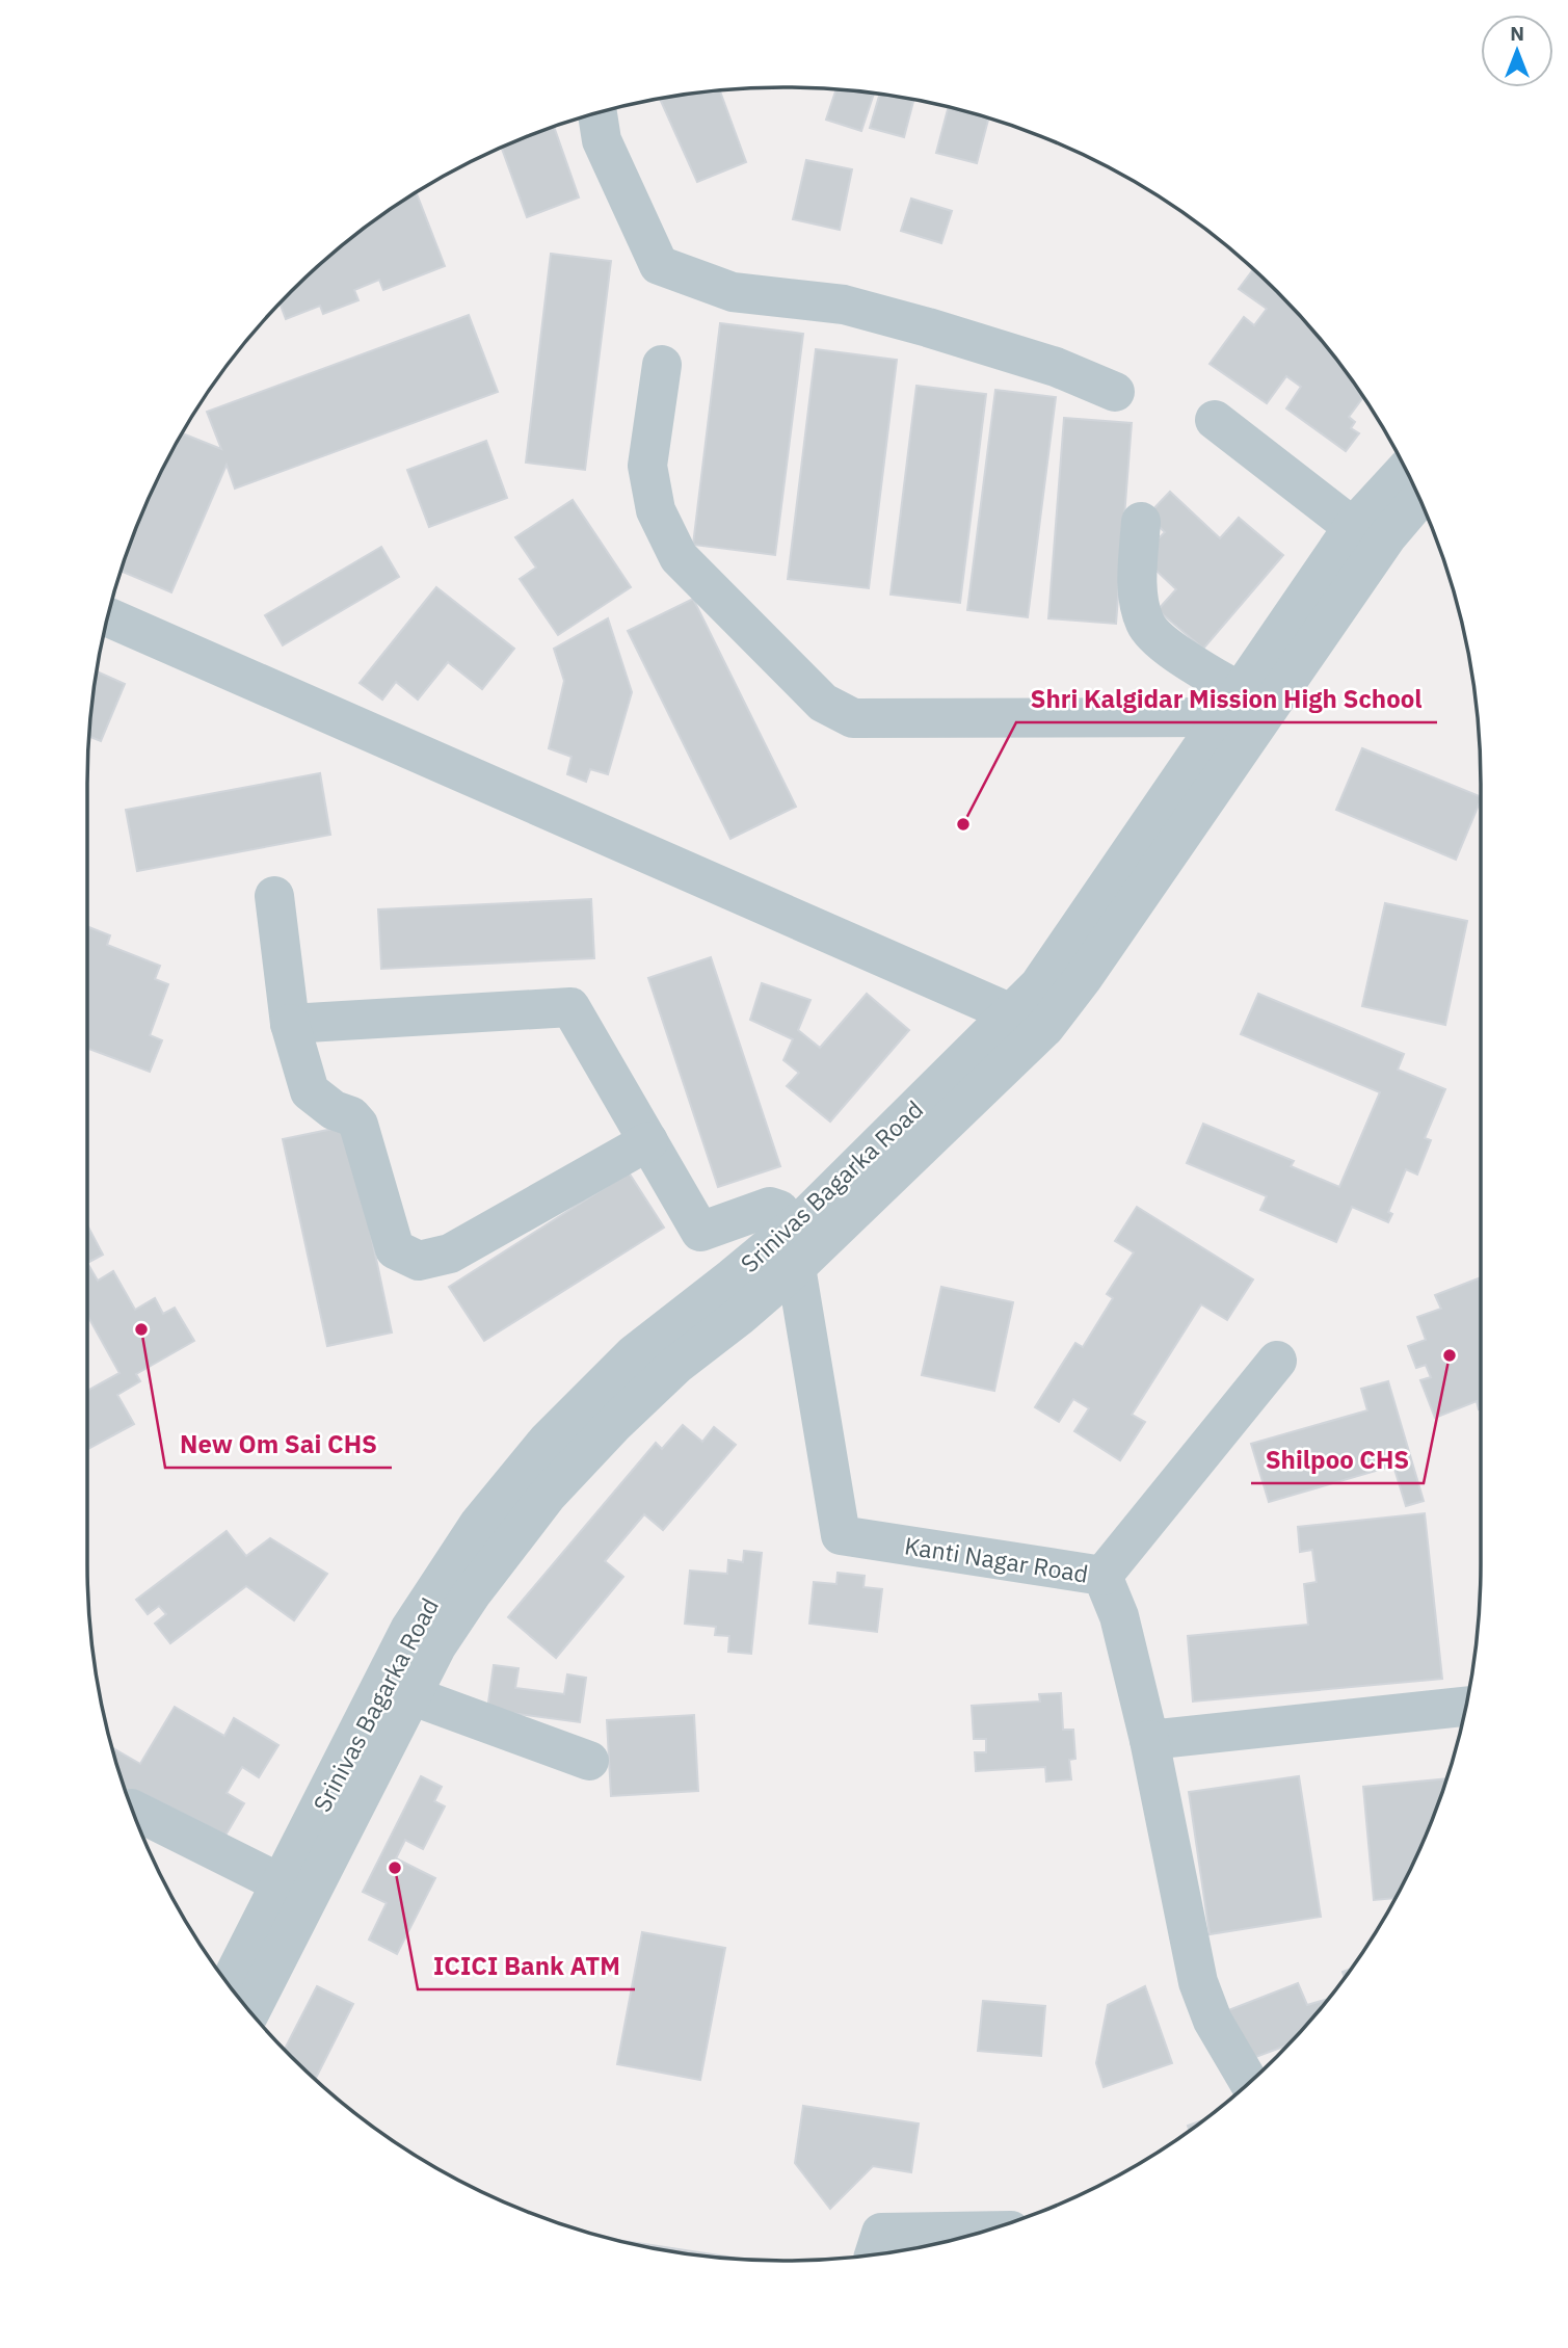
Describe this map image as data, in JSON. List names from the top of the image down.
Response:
{
  "streets": {
    "street": ["Srinivas Bagarka Road", "Kanti Nagar Road"]
  },
  "crossings": [
    ["Srinivas Bagarka Road", "Kanti Nagar Road"]
  ],
  "places": [
    "Shri Kalgidar Mission High School",
    "New Om Sai CHS",
    "Shilpoo CHS",
    "ICICI Bank ATM"
  ],
  "north": "top"
}
